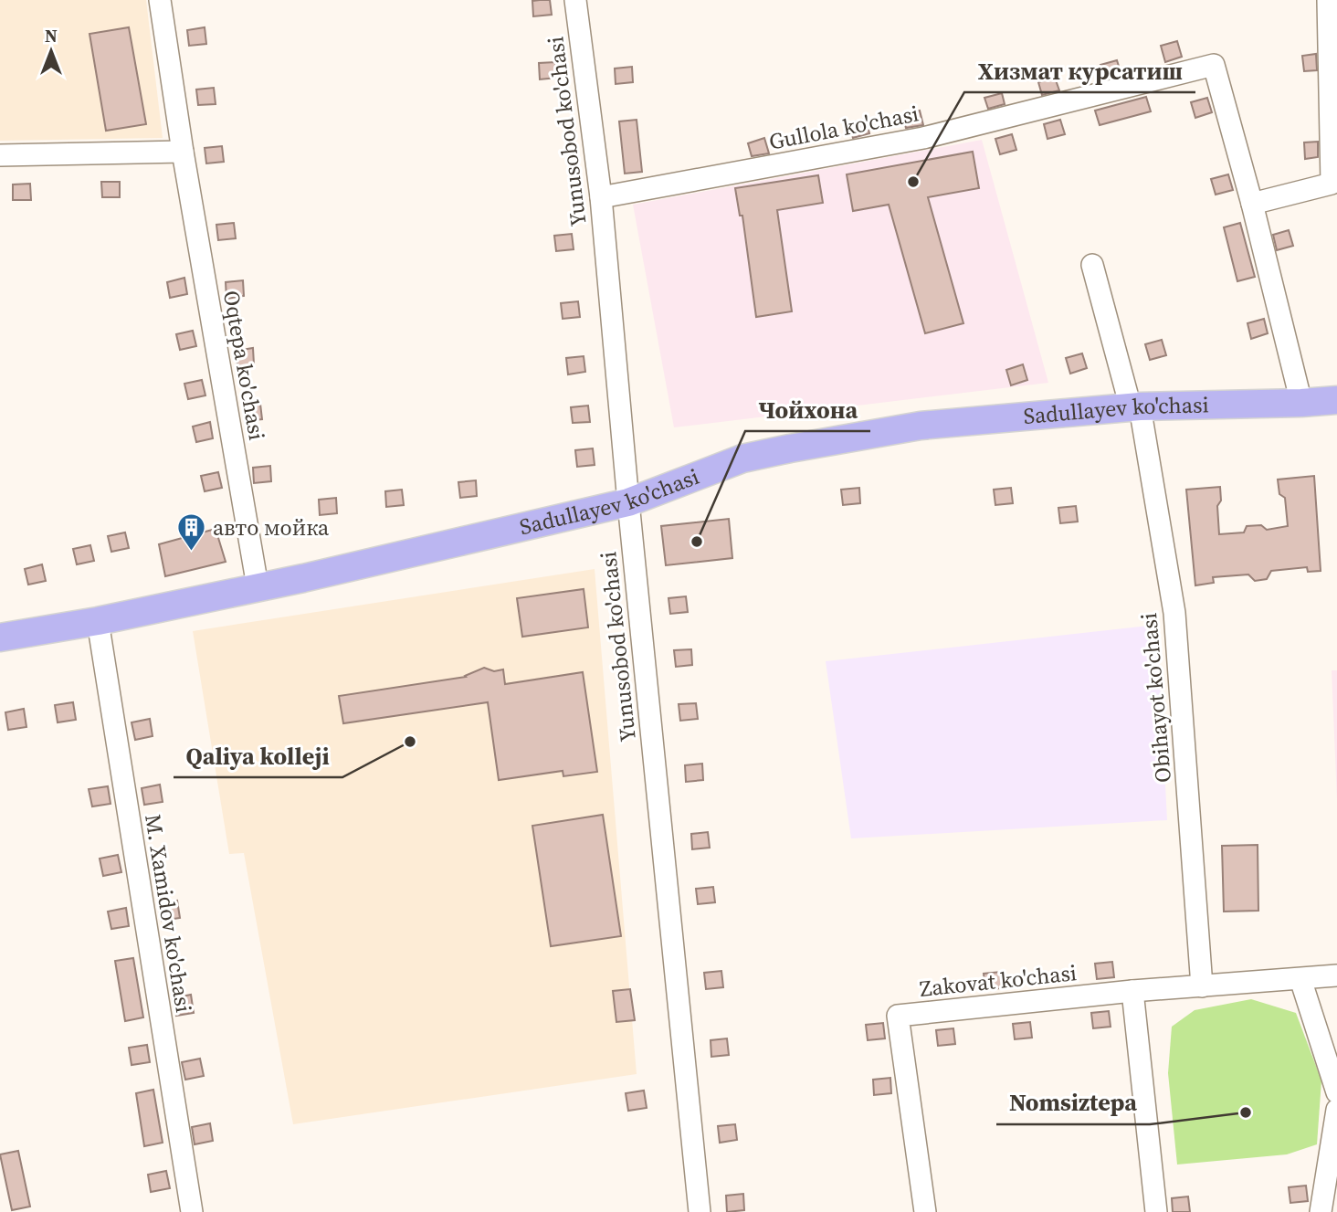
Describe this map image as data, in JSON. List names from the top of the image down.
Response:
{
  "streets": {
    "main road": ["Sadullayev ko'chasi"],
    "street": [
      "Gullola ko'chasi",
      "Yunusobod ko'chasi",
      "Oqtepa ko'chasi",
      "Obihayot ko'chasi",
      "M. Xamidov ko'chasi",
      "Zakovat ko'chasi"
    ]
  },
  "crossings": [
    ["Gullola ko'chasi", "Yunusobod ko'chasi"],
    ["Yunusobod ko'chasi", "Sadullayev ko'chasi"],
    ["Oqtepa ko'chasi", "Sadullayev ko'chasi"],
    ["Sadullayev ko'chasi", "Obihayot ko'chasi"],
    ["Sadullayev ko'chasi", "M. Xamidov ko'chasi"],
    ["Obihayot ko'chasi", "Zakovat ko'chasi"]
  ],
  "places": {
    "other": [
      "Хизмат курсатиш",
      "Чойхона",
      "Qaliya kolleji",
      "Nomsiztepa"
    ],
    "building": ["авто мойка"]
  },
  "north": "top"
}
